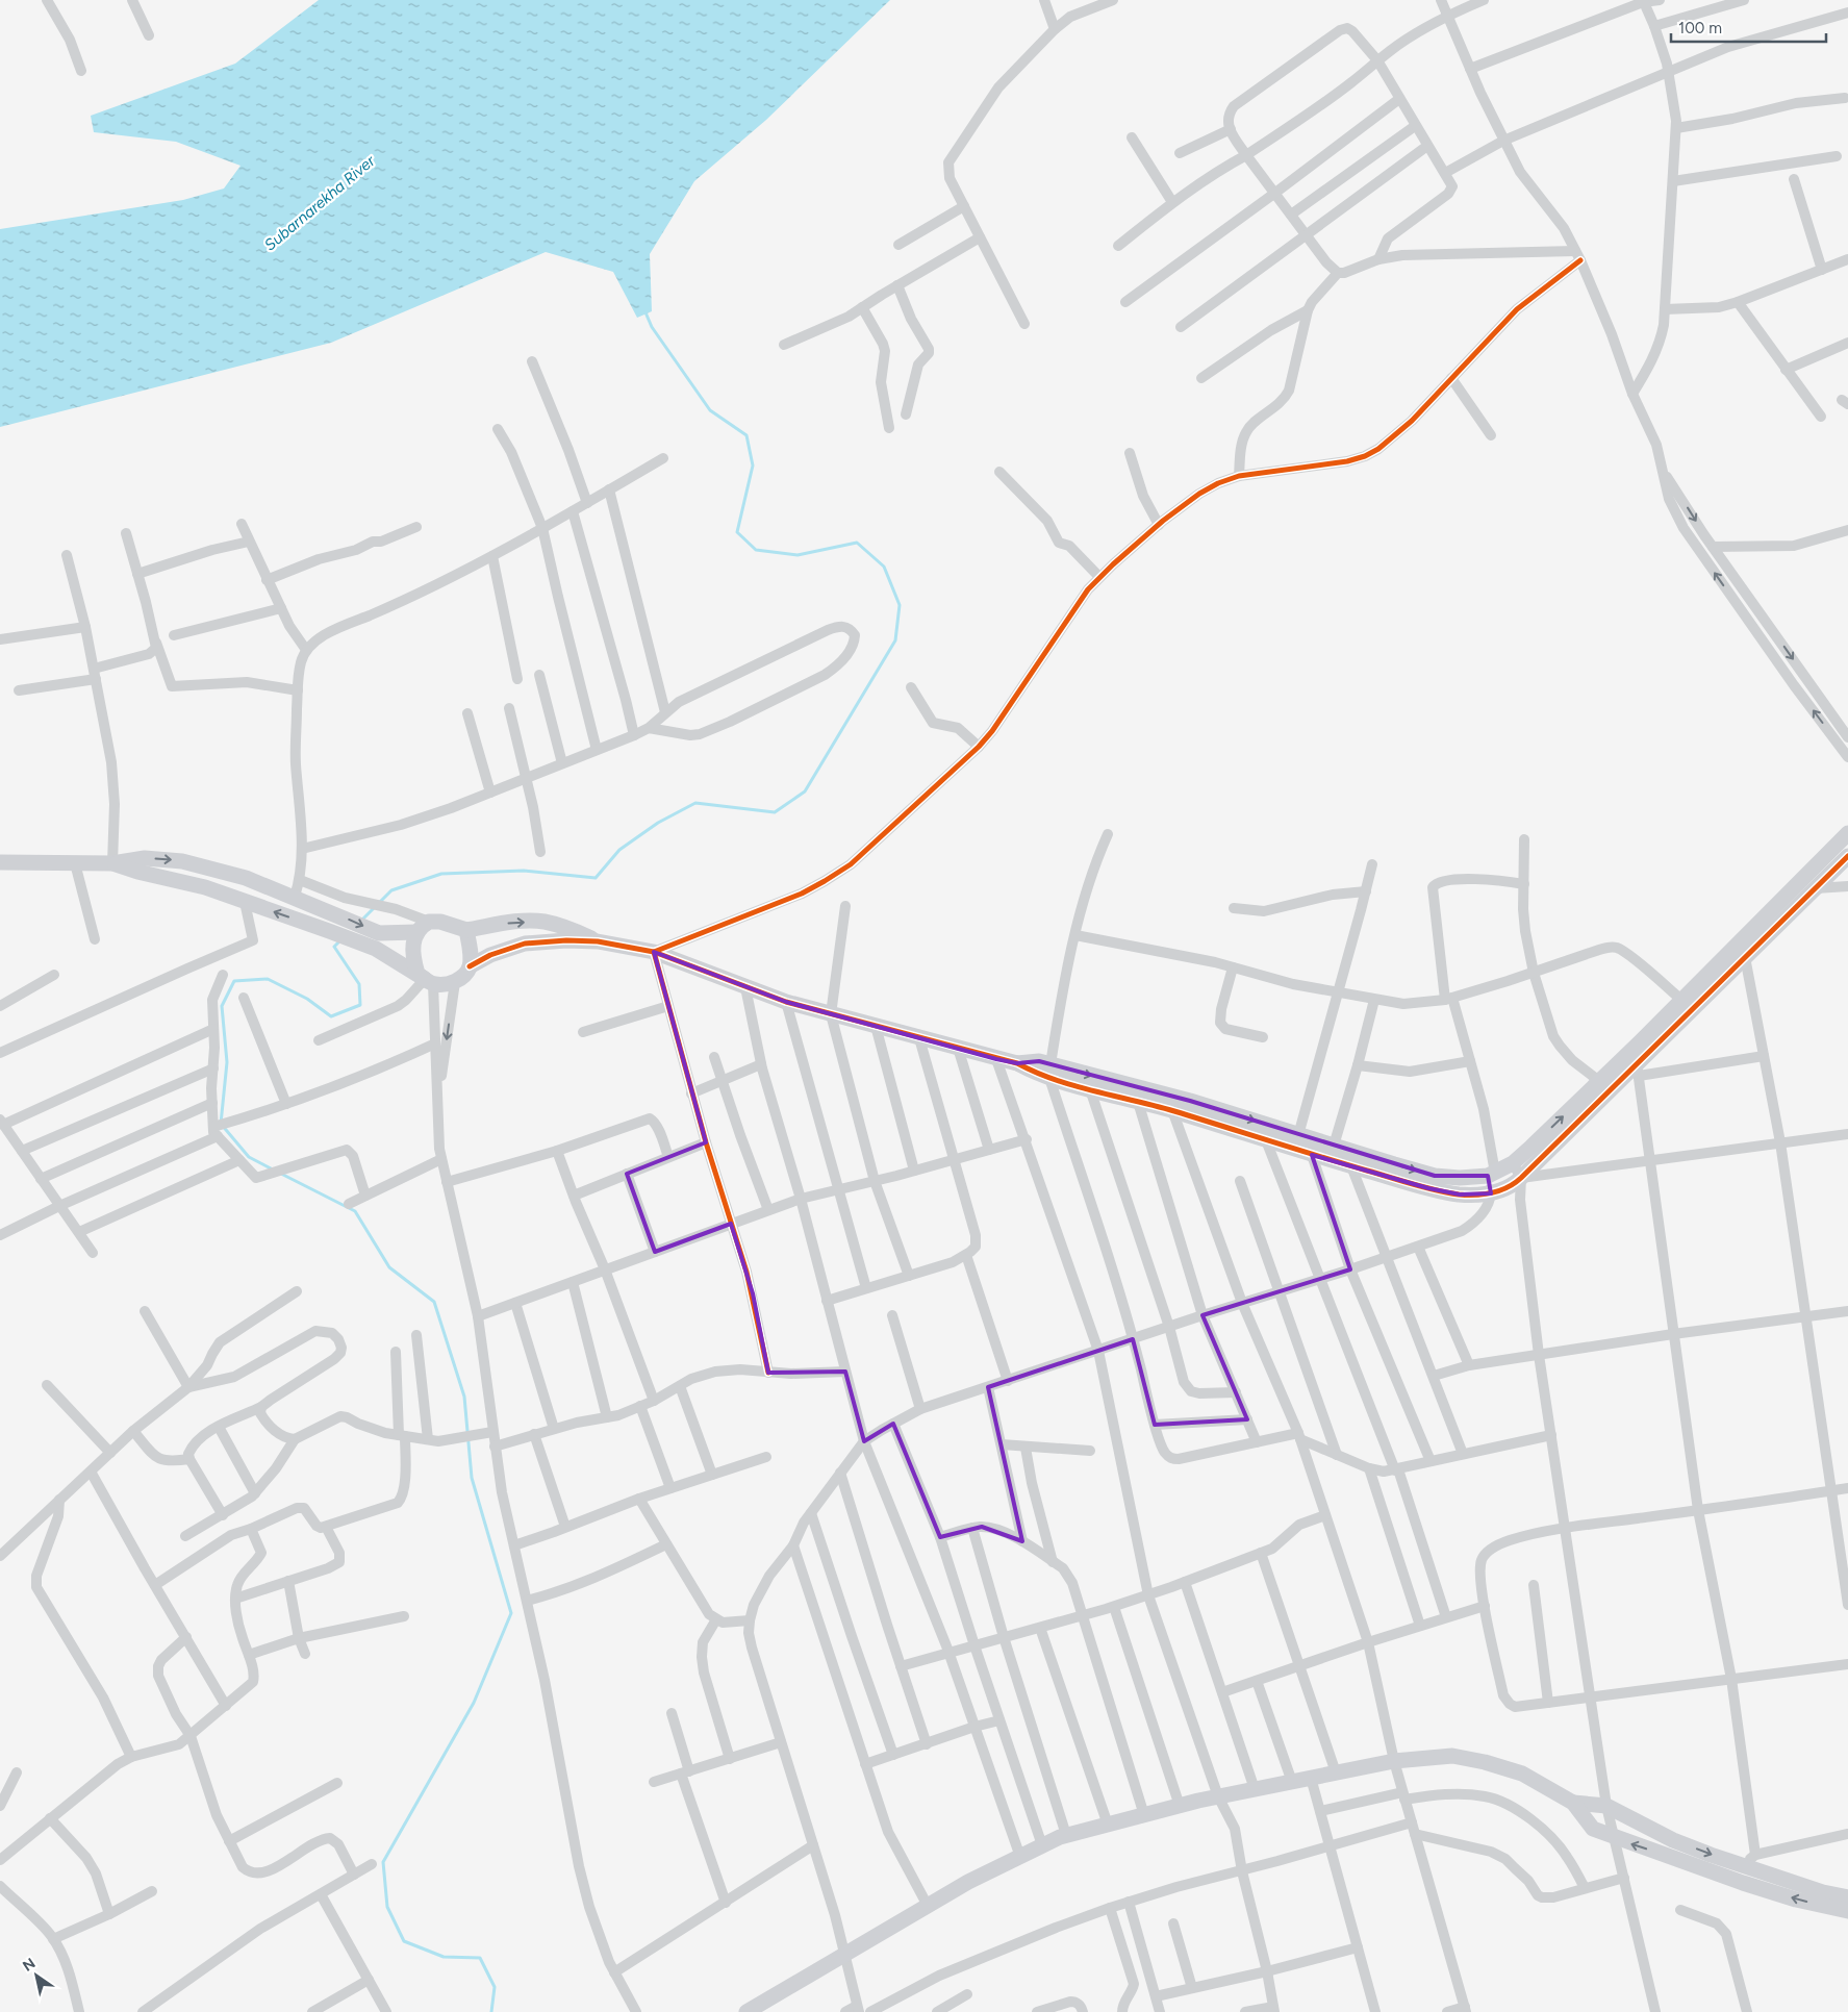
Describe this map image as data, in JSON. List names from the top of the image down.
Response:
{
  "water": ["Subarnarekha River"],
  "scale_bar": "100 m",
  "north": "top left"
}
